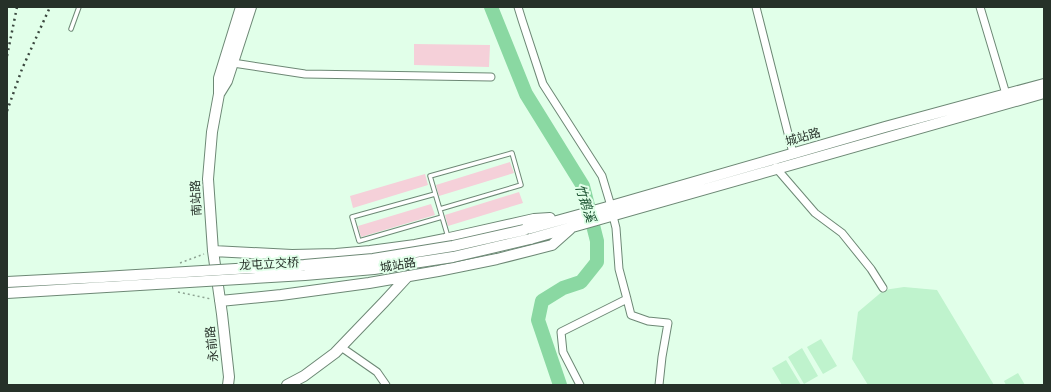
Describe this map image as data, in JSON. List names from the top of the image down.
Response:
{
  "streets": {
    "main road": [
      "城站路",
      "南站路",
      "龙屯立交桥",
      "永前路"
    ]
  },
  "crossings": [
    ["城站路", "南站路"],
    ["城站路", "龙屯立交桥"],
    ["城站路", "永前路"],
    ["南站路", "永前路"]
  ],
  "water": ["竹鹅溪"]
}
